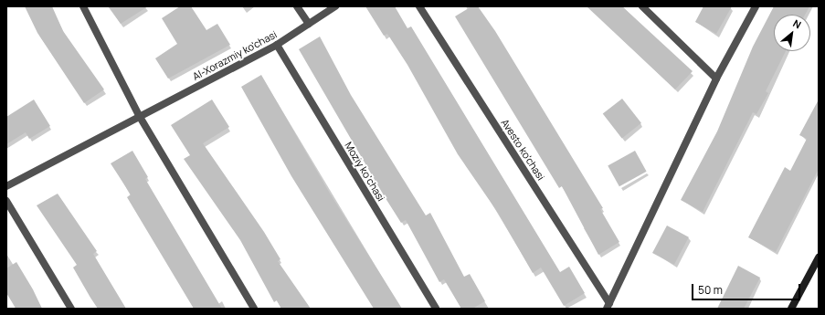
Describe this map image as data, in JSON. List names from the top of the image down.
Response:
{
  "streets": {
    "street": ["Al-Xorazmiy ko'chasi", "Avesto ko'chasi", "Moziy ko‘chasi"]
  },
  "crossings": [
    ["Al-Xorazmiy ko'chasi", "Moziy ko‘chasi"]
  ],
  "scale_bar": "50 m",
  "north": "top right"
}
